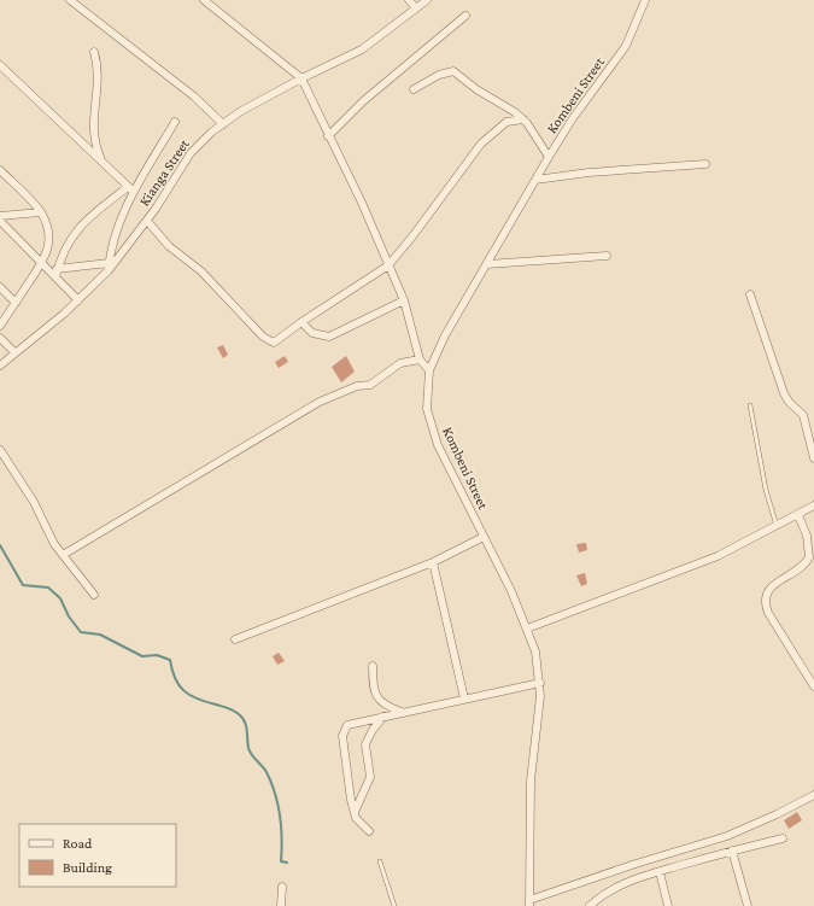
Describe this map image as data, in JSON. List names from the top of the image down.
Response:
{
  "streets": {
    "street": ["Kombeni Street", "Kianga Street"]
  },
  "legend": ["Road", "Building"]
}
